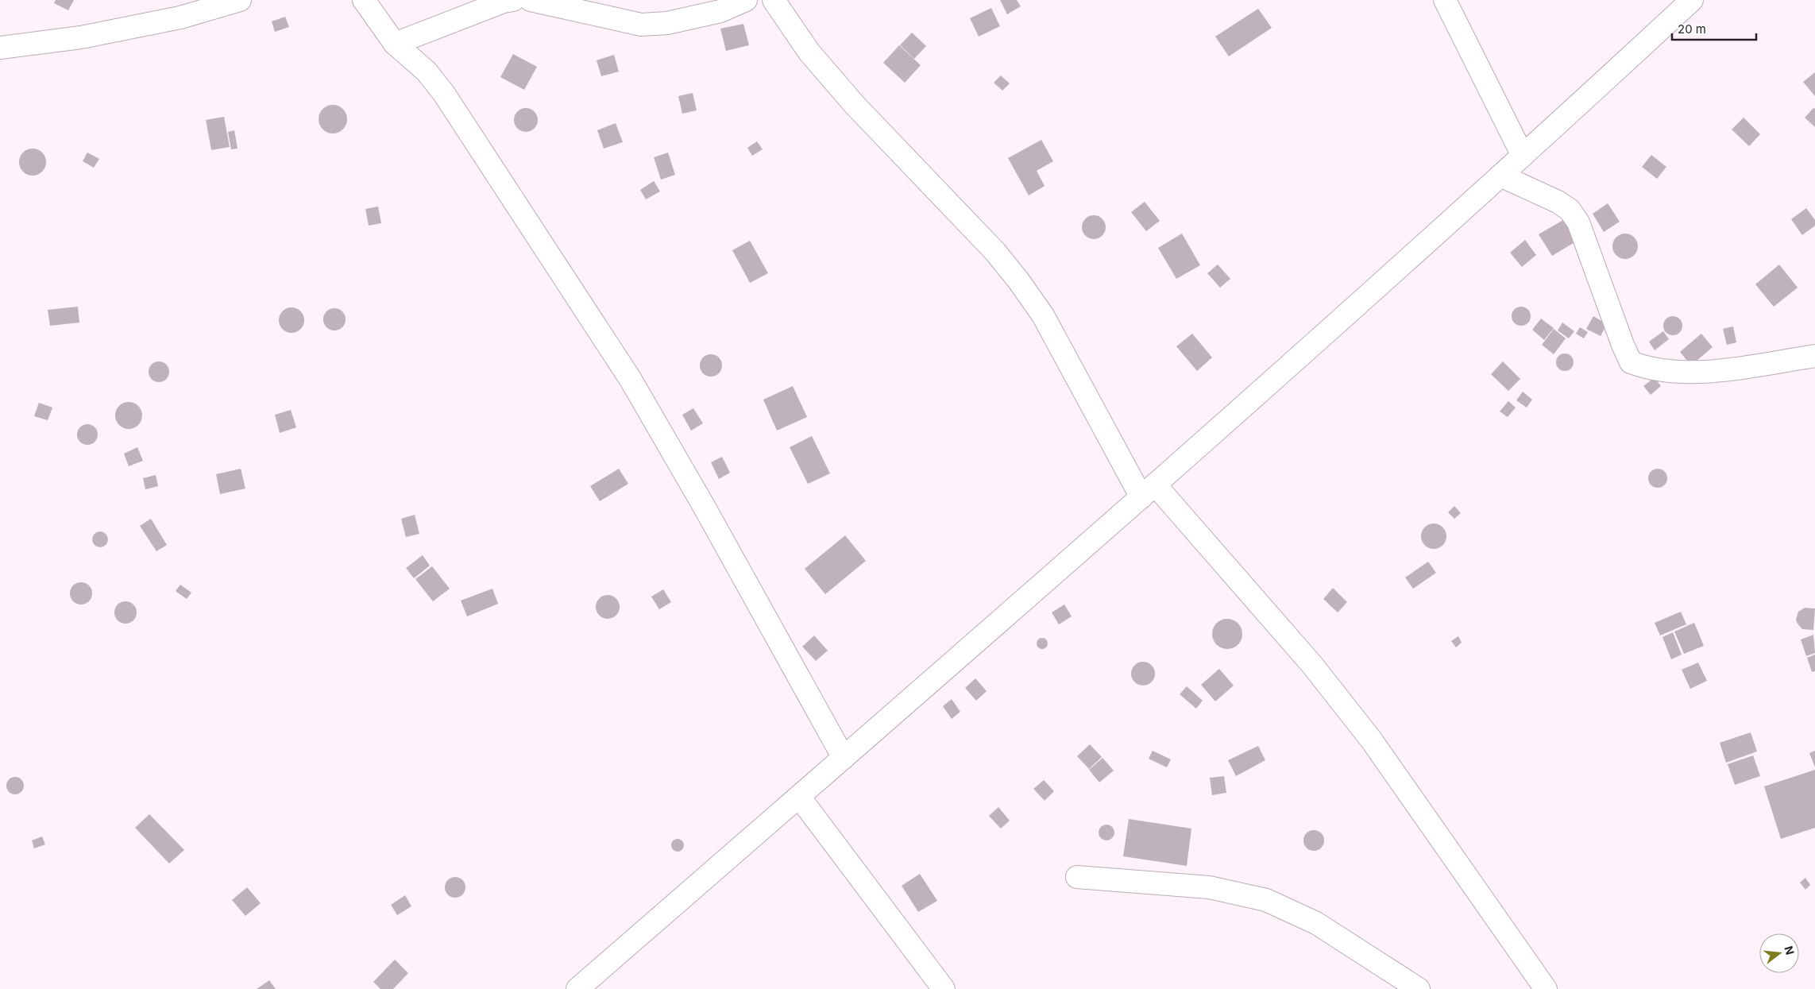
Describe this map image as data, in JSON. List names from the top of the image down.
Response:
{
  "scale_bar": "20 m",
  "north": "right"
}
